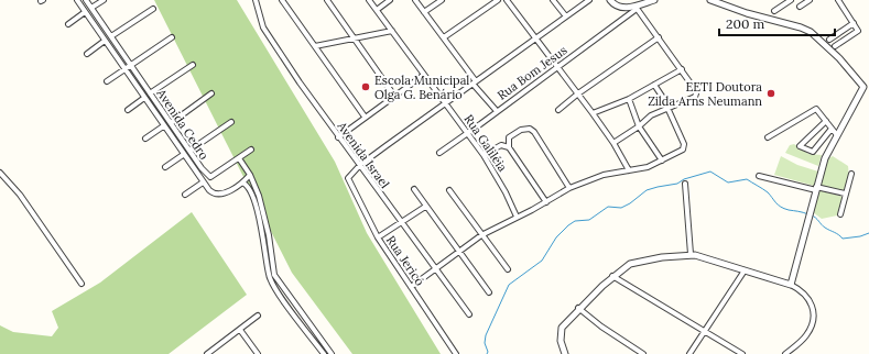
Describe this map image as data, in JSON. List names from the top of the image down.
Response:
{
  "streets": {
    "street": [
      "Rua Bom Jesus",
      "Avenida Cedro",
      "Rua Galiléia",
      "Avenida Israel",
      "Rua Jericó"
    ]
  },
  "crossings": [
    ["Rua Bom Jesus", "Rua Galiléia"],
    ["Avenida Israel", "Rua Jericó"]
  ],
  "places": ["Escola Municipal Olga G. Benário", "EETI Doutora Zilda Arns Neumann"],
  "scale_bar": "200 m"
}
